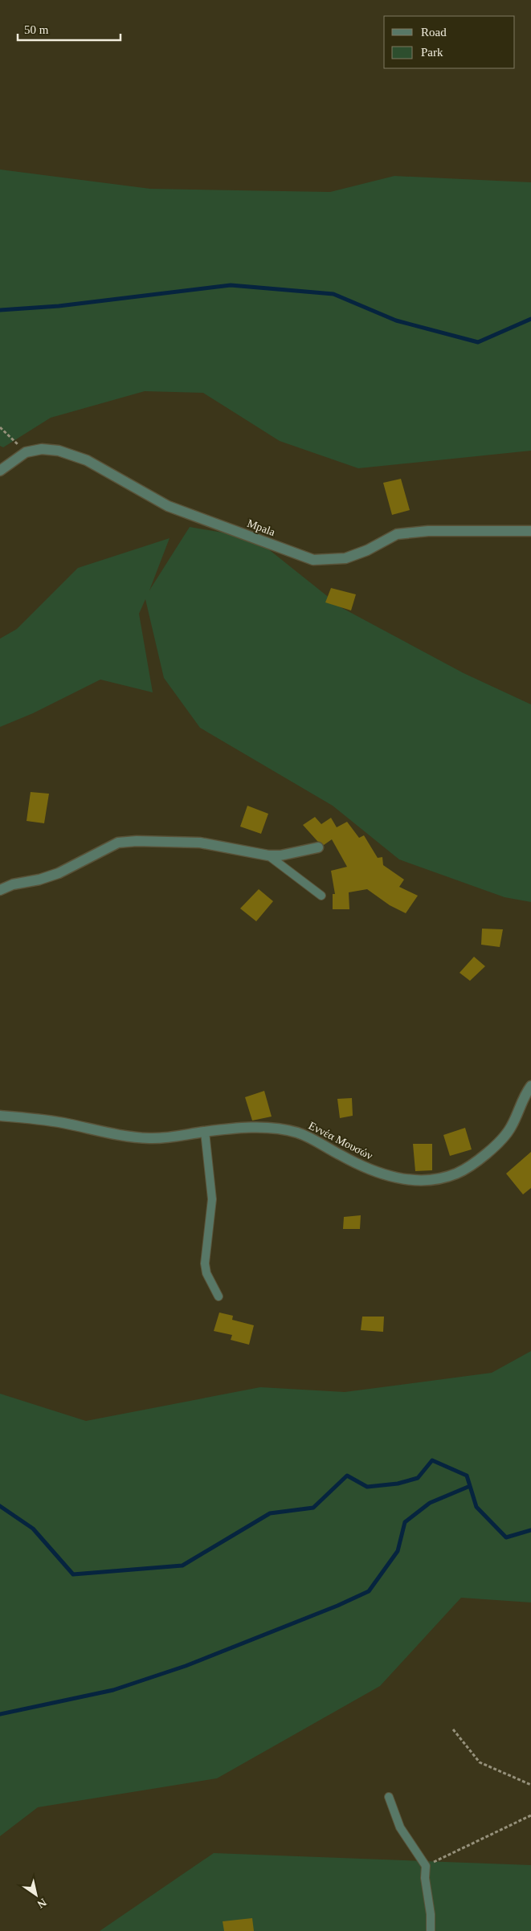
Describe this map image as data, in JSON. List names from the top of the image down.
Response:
{
  "streets": {
    "street": ["Mpala", "Εννέα Μουσών"]
  },
  "legend": ["Road", "Park"],
  "scale_bar": "50 m",
  "north": "bottom right"
}
